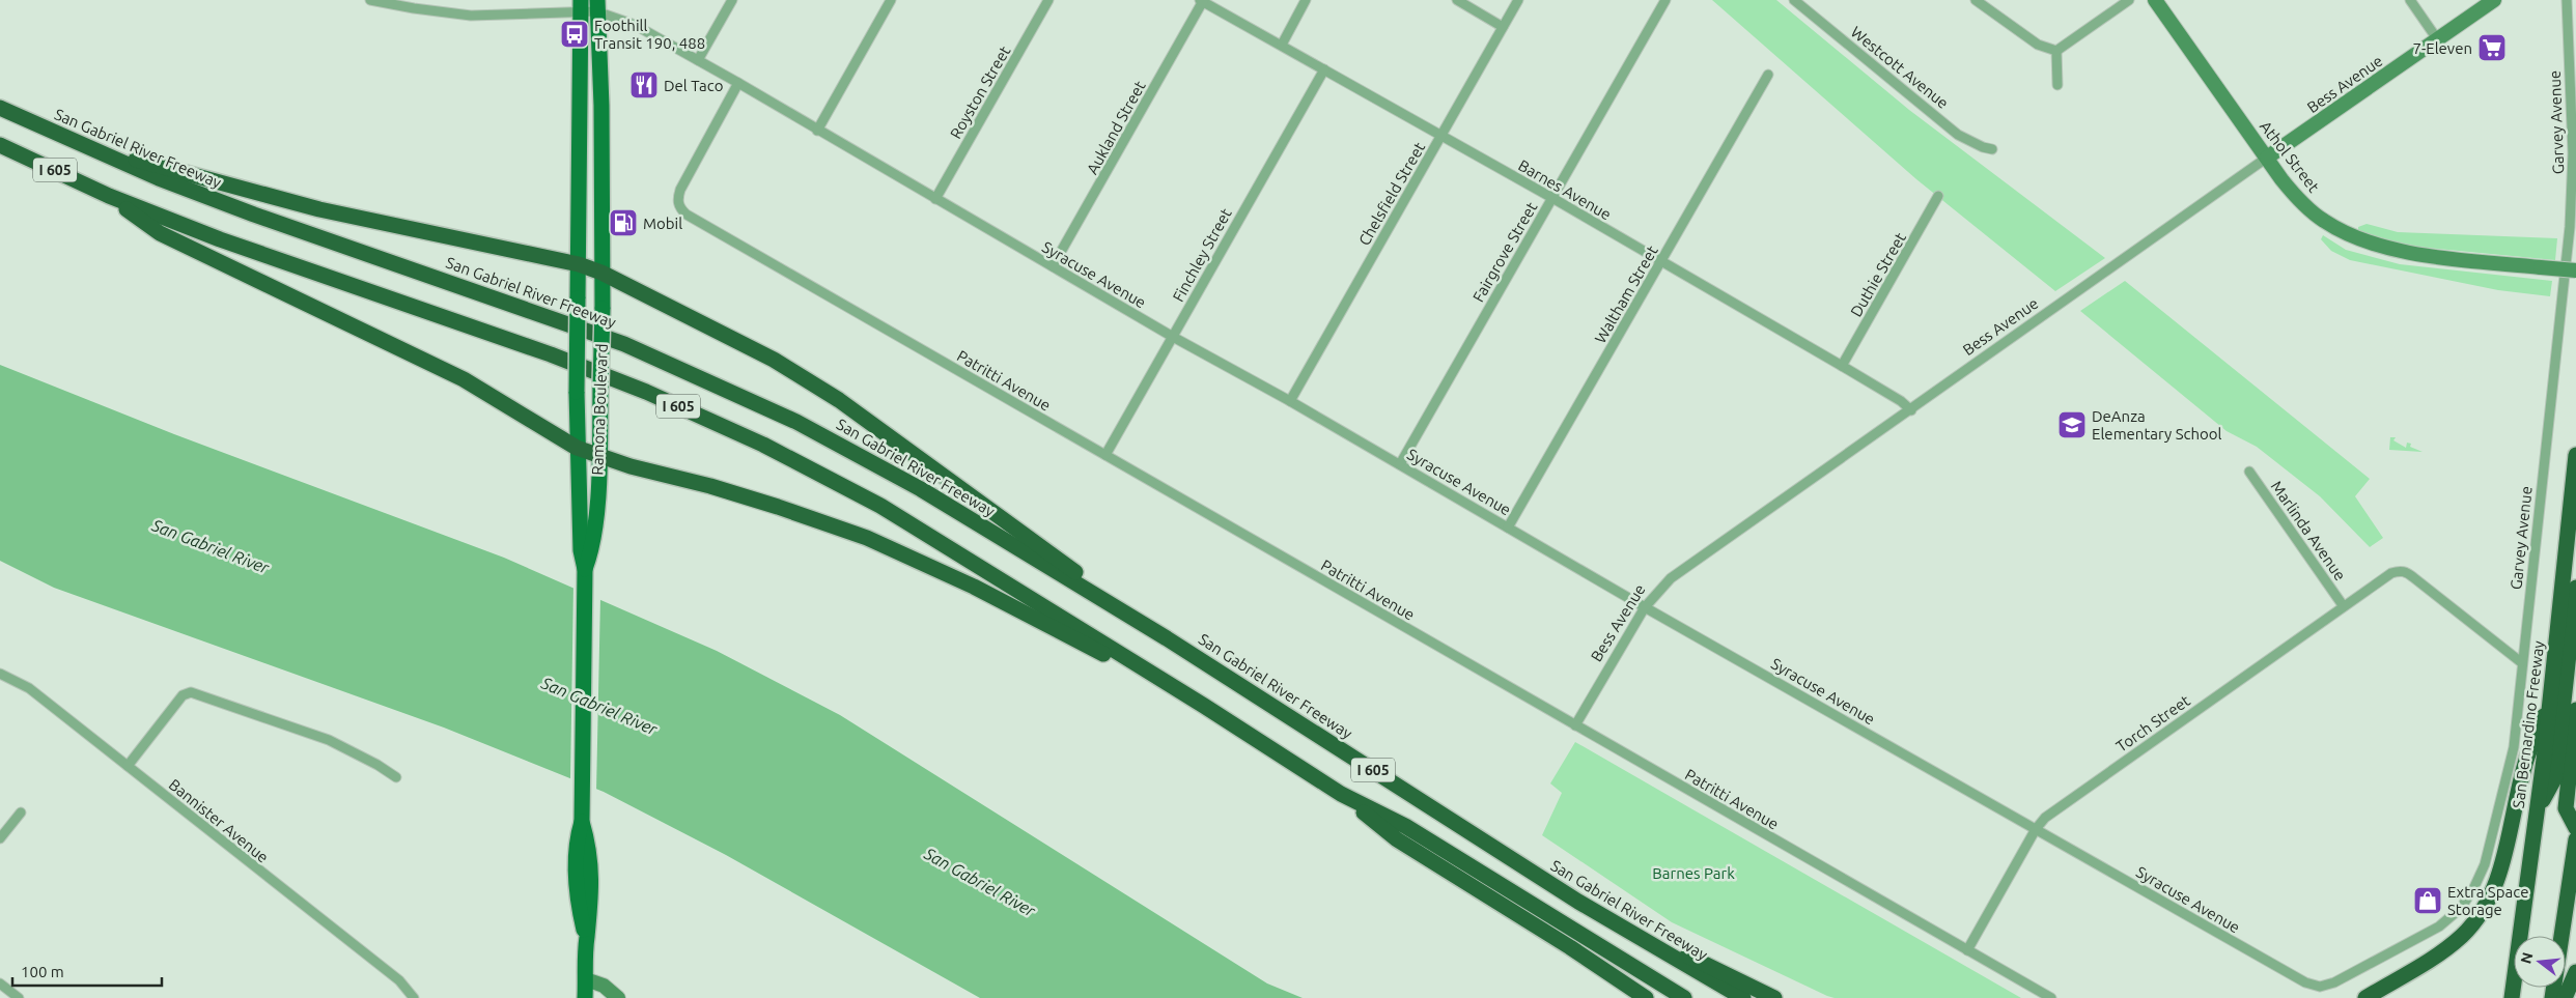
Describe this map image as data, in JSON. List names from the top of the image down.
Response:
{
  "streets": {
    "highway": ["San Gabriel River Freeway", "I 605", "San Bernardino Freeway"],
    "main road": ["Ramona Boulevard"],
    "street": [
      "Westcott Avenue",
      "Bess Avenue",
      "Royston Street",
      "Garvey Avenue",
      "Aukland Street",
      "Athol Street",
      "Barnes Avenue",
      "Chelsfield Street",
      "Fairgrove Street",
      "Finchley Street",
      "Syracuse Avenue",
      "Duthie Street",
      "Waltham Street",
      "Patritti Avenue",
      "Marlinda Avenue",
      "Torch Street",
      "Bannister Avenue"
    ]
  },
  "crossings": [
    ["Bess Avenue", "Athol Street"],
    ["Bess Avenue", "Barnes Avenue"],
    ["Bess Avenue", "Syracuse Avenue"],
    ["Bess Avenue", "Patritti Avenue"],
    ["Royston Street", "Syracuse Avenue"],
    ["Garvey Avenue", "Syracuse Avenue"],
    ["Garvey Avenue", "Torch Street"],
    ["Aukland Street", "Barnes Avenue"],
    ["Aukland Street", "Syracuse Avenue"],
    ["Barnes Avenue", "Chelsfield Street"],
    ["Barnes Avenue", "Fairgrove Street"],
    ["Barnes Avenue", "Finchley Street"],
    ["Barnes Avenue", "Duthie Street"],
    ["Barnes Avenue", "Waltham Street"],
    ["Chelsfield Street", "Syracuse Avenue"],
    ["Fairgrove Street", "Syracuse Avenue"],
    ["Finchley Street", "Syracuse Avenue"],
    ["Finchley Street", "Patritti Avenue"],
    ["Syracuse Avenue", "Waltham Street"],
    ["Syracuse Avenue", "Patritti Avenue"],
    ["Syracuse Avenue", "Ramona Boulevard"],
    ["Syracuse Avenue", "Torch Street"],
    ["Patritti Avenue", "Torch Street"],
    ["Marlinda Avenue", "Torch Street"]
  ],
  "water": ["San Gabriel River"],
  "parks": ["Barnes Park"],
  "places": {
    "bus stop": ["Foothill Transit 190, 488"],
    "supermarket": ["7-Eleven"],
    "restaurant": ["Del Taco"],
    "fuel station": ["Mobil"],
    "school or university": ["DeAnza Elementary School"],
    "shop": ["Extra Space Storage"]
  },
  "scale_bar": "100 m",
  "north": "left"
}
